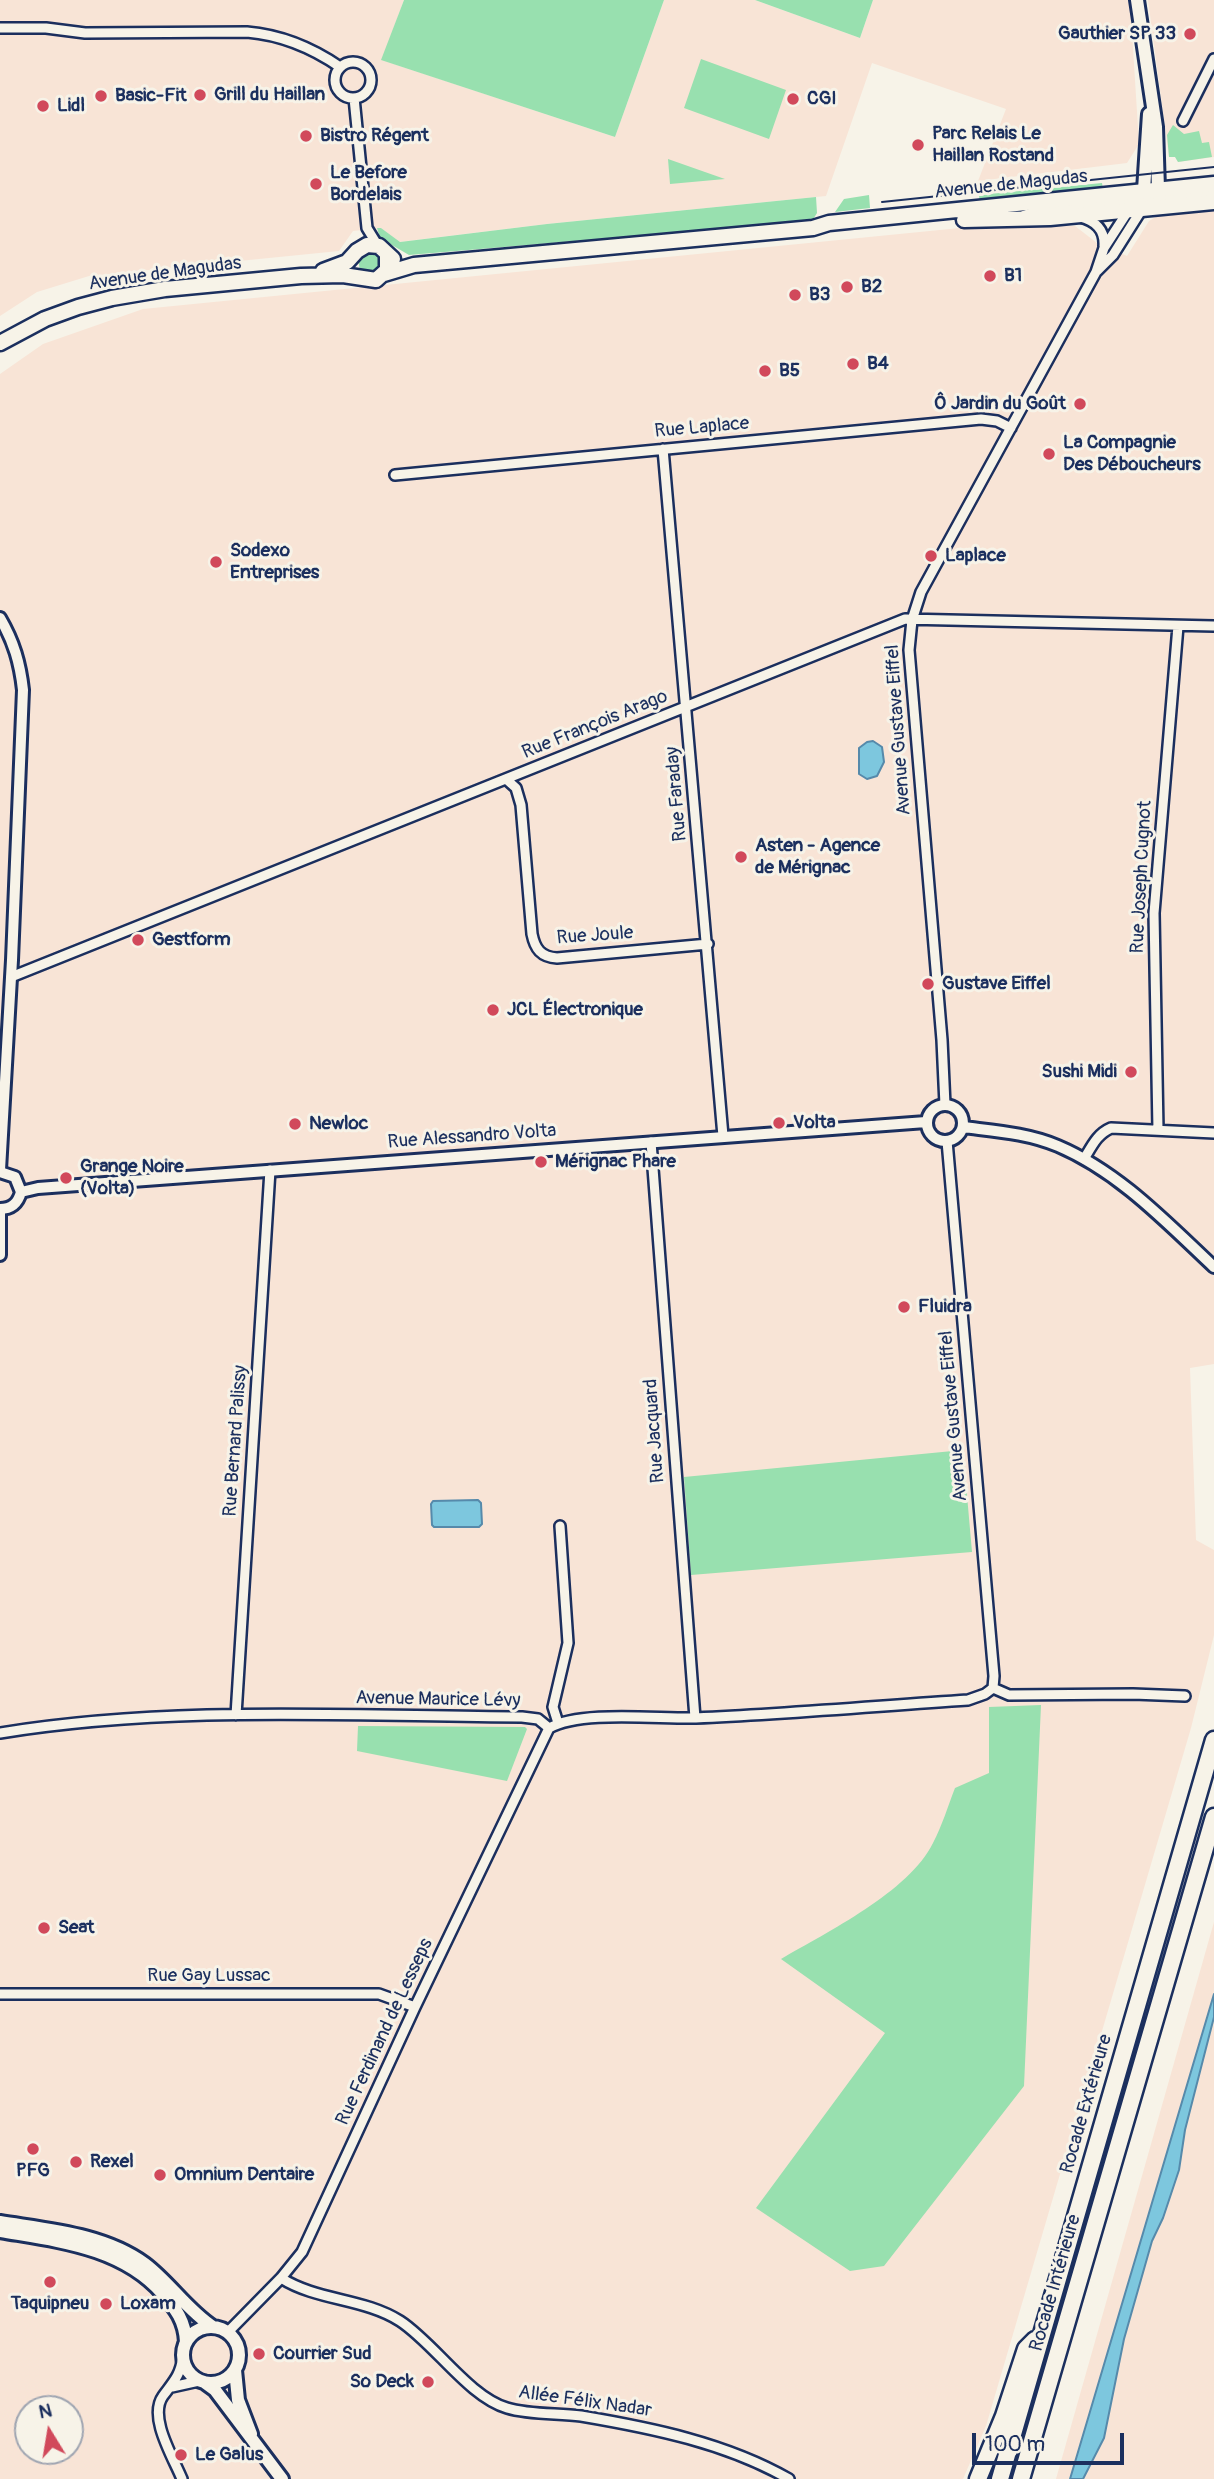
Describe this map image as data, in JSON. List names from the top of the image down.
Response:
{
  "streets": {
    "highway": ["Rocade Extérieure", "Rocade Intérieure"],
    "main road": ["Avenue de Magudas"],
    "street": [
      "Rue Laplace",
      "Rue François Arago",
      "Avenue Gustave Eiffel",
      "Rue Faraday",
      "Rue Joseph Cugnot",
      "Rue Joule",
      "Rue Alessandro Volta",
      "Rue Jacquard",
      "Rue Bernard Palissy",
      "Avenue Maurice Lévy",
      "Rue Gay Lussac",
      "Rue Ferdinand de Lesseps",
      "Allée Félix Nadar"
    ]
  },
  "crossings": [
    ["Avenue de Magudas", "Avenue Gustave Eiffel"],
    ["Rue Laplace", "Avenue Gustave Eiffel"],
    ["Rue Laplace", "Rue Faraday"],
    ["Rue François Arago", "Avenue Gustave Eiffel"],
    ["Rue François Arago", "Rue Faraday"],
    ["Rue François Arago", "Rue Joseph Cugnot"],
    ["Rue François Arago", "Rue Joule"],
    ["Avenue Gustave Eiffel", "Rue Alessandro Volta"],
    ["Avenue Gustave Eiffel", "Avenue Maurice Lévy"],
    ["Rue Faraday", "Rue Joule"],
    ["Rue Faraday", "Rue Alessandro Volta"],
    ["Rue Alessandro Volta", "Rue Jacquard"],
    ["Rue Alessandro Volta", "Rue Bernard Palissy"],
    ["Rue Jacquard", "Avenue Maurice Lévy"],
    ["Rue Bernard Palissy", "Avenue Maurice Lévy"],
    ["Avenue Maurice Lévy", "Rue Ferdinand de Lesseps"],
    ["Rue Gay Lussac", "Rue Ferdinand de Lesseps"],
    ["Rue Ferdinand de Lesseps", "Allée Félix Nadar"]
  ],
  "places": [
    "Gauthier SP 33",
    "Grill du Haillan",
    "Basic-Fit",
    "CGI",
    "Lidl",
    "Bistro Régent",
    "Parc Relais Le Haillan Rostand",
    "Le Before Bordelais",
    "B1",
    "B2",
    "B3",
    "B4",
    "B5",
    "Ô Jardin du Goût",
    "La Compagnie Des Déboucheurs",
    "Laplace",
    "Sodexo Entreprises",
    "Asten - Agence de Mérignac",
    "Gestform",
    "Gustave Eiffel",
    "JCL Électronique",
    "Sushi Midi",
    "Volta",
    "Newloc",
    "Mérignac Phare",
    "Grange Noire (Volta)",
    "Fluidra",
    "Seat",
    "PFG",
    "Rexel",
    "Omnium Dentaire",
    "Taquipneu",
    "Loxam",
    "Courrier Sud",
    "So Deck",
    "Le Galus"
  ],
  "scale_bar": "100 m",
  "north": "top"
}
